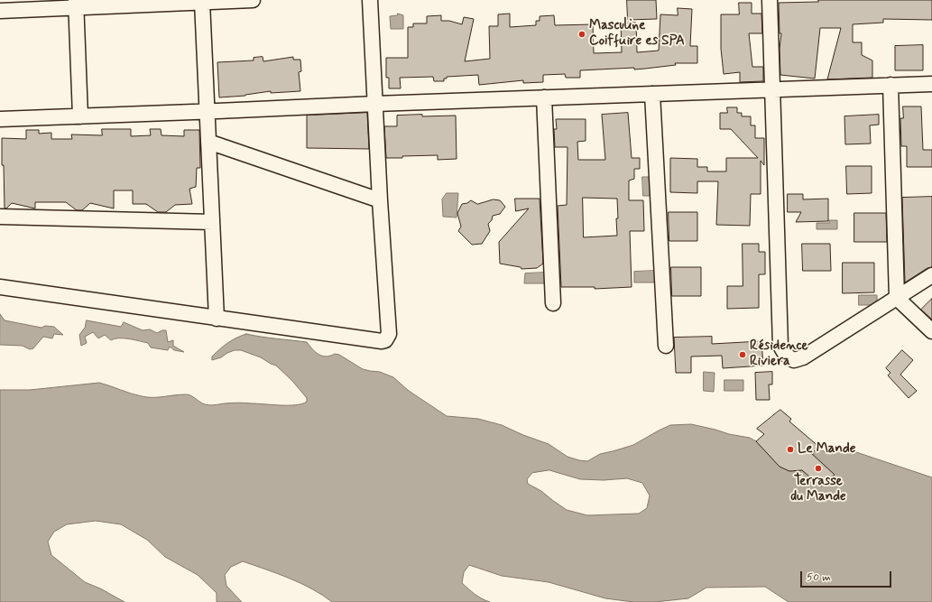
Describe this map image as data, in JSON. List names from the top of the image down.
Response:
{
  "places": [
    "Masculine Coiffuire es SPA",
    "Résidence Riviera",
    "Le Mande",
    "Terrasse du Mande"
  ],
  "scale_bar": "50 m"
}
